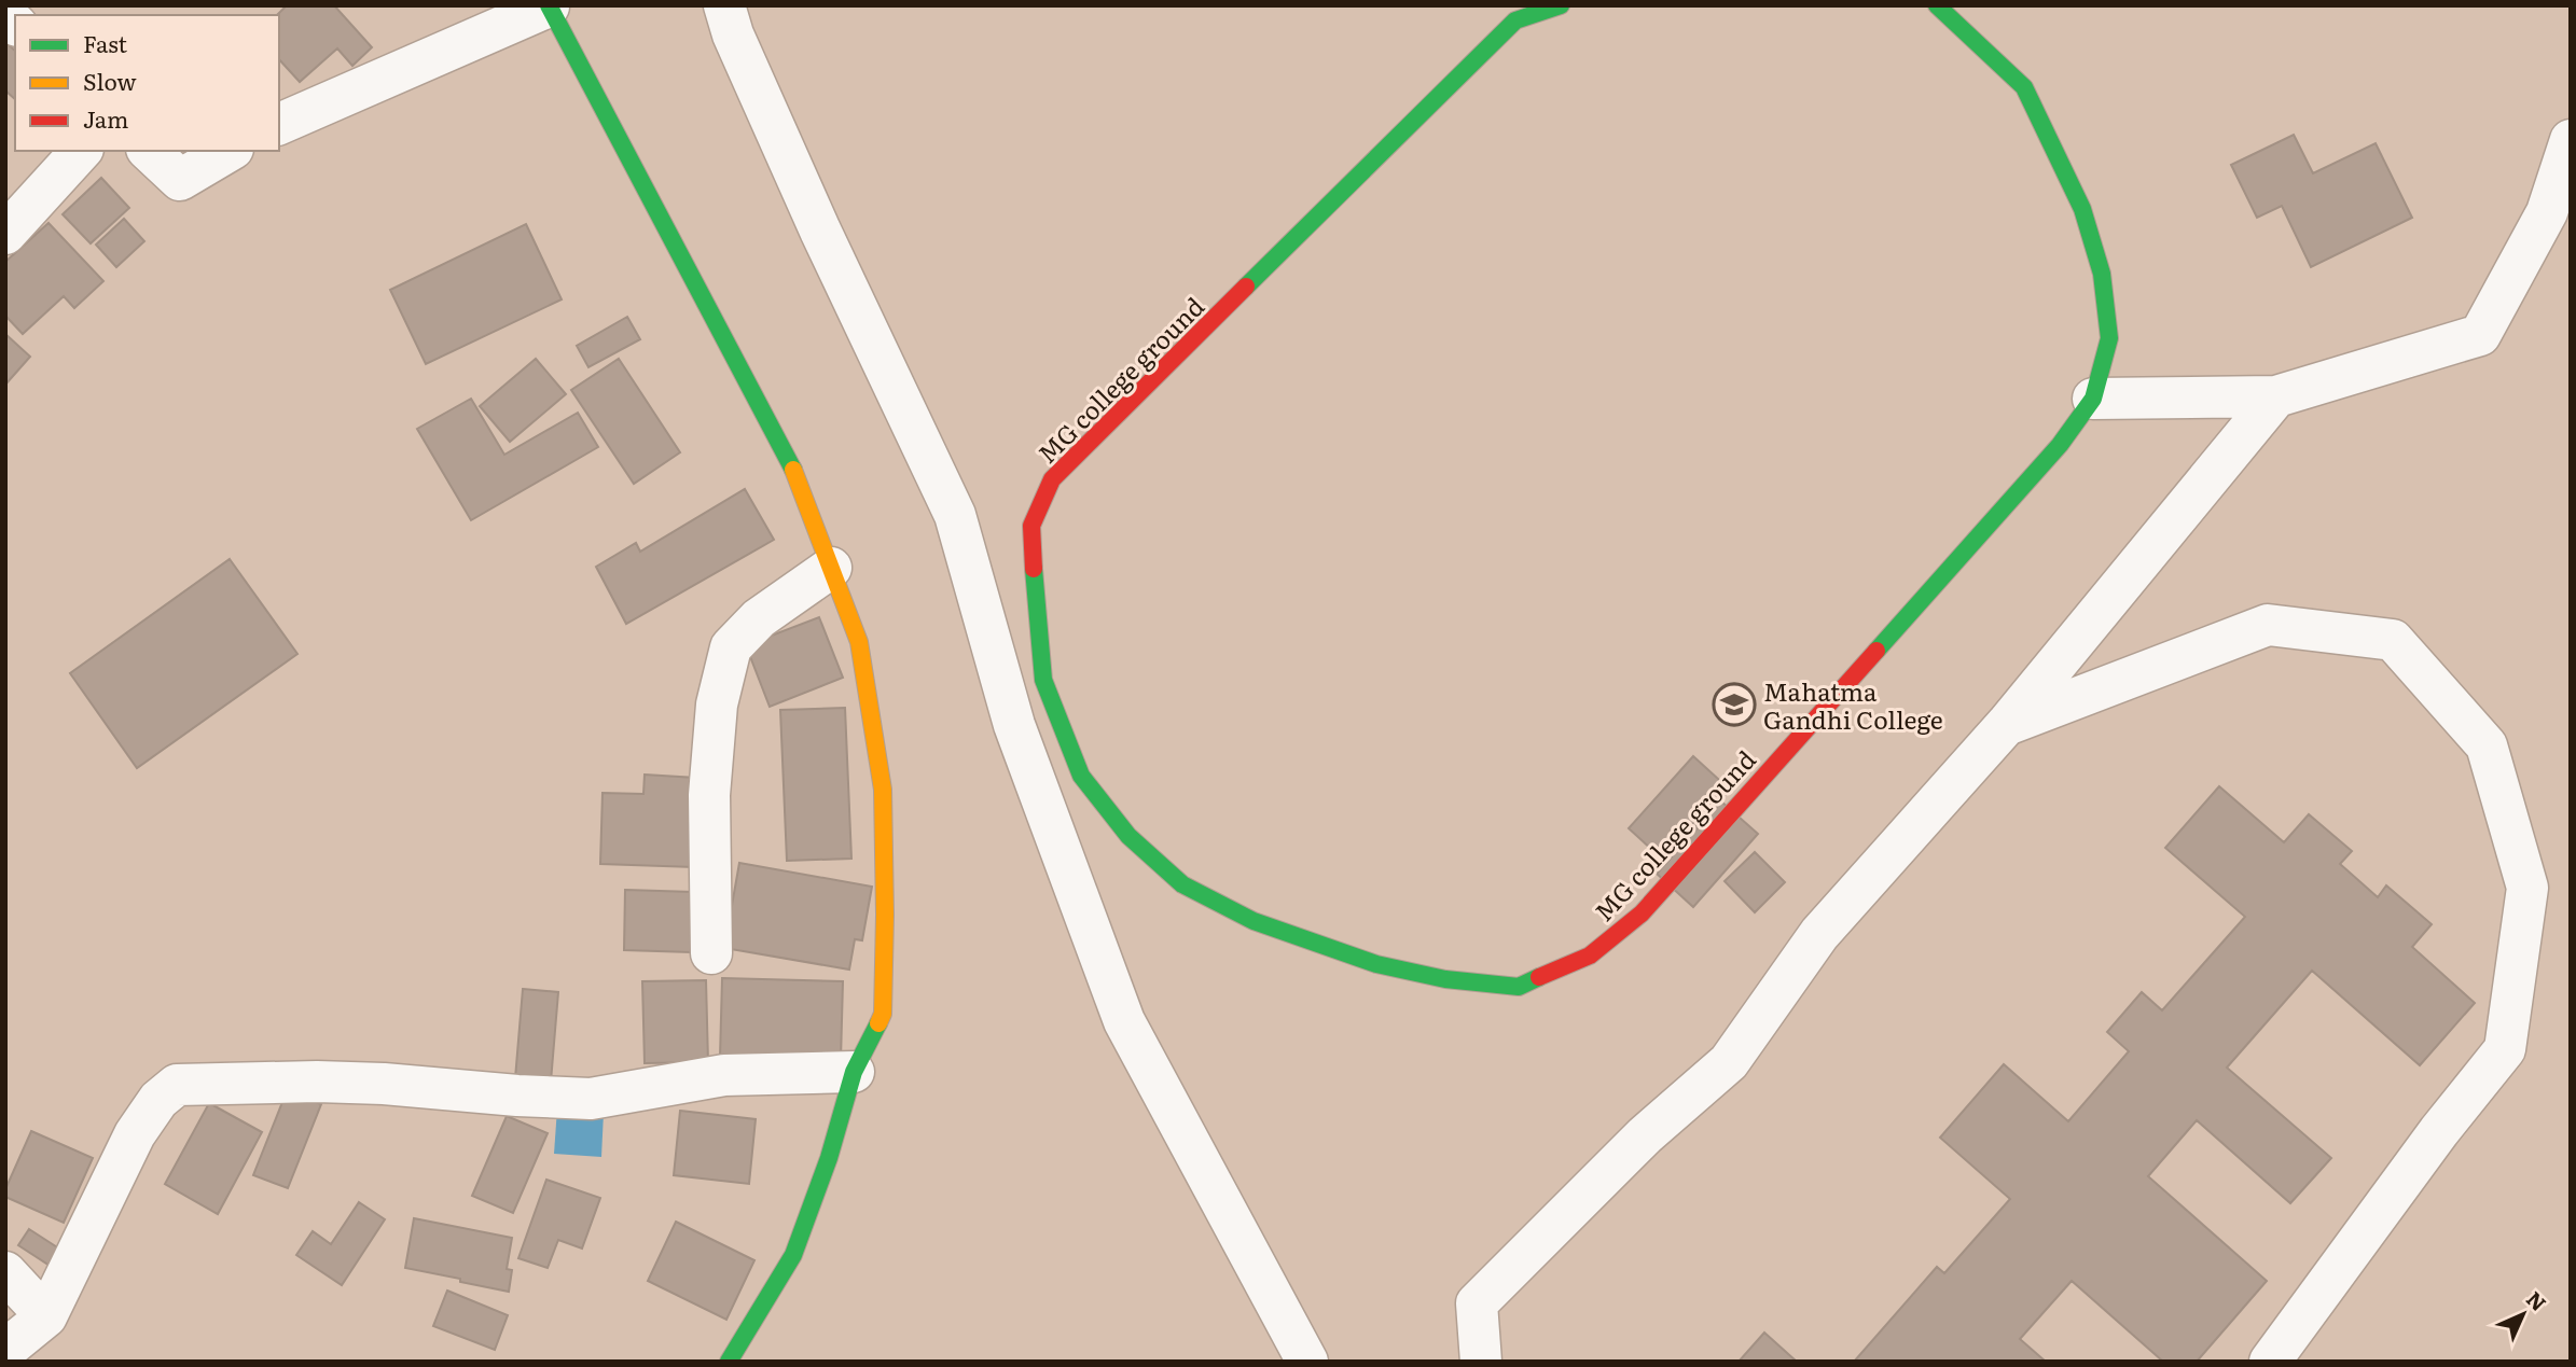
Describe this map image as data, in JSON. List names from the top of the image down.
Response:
{
  "streets": {
    "street": ["MG college ground"]
  },
  "places": {
    "school or university": ["Mahatma Gandhi College"]
  },
  "legend": ["Fast", "Slow", "Jam"],
  "north": "top right"
}
